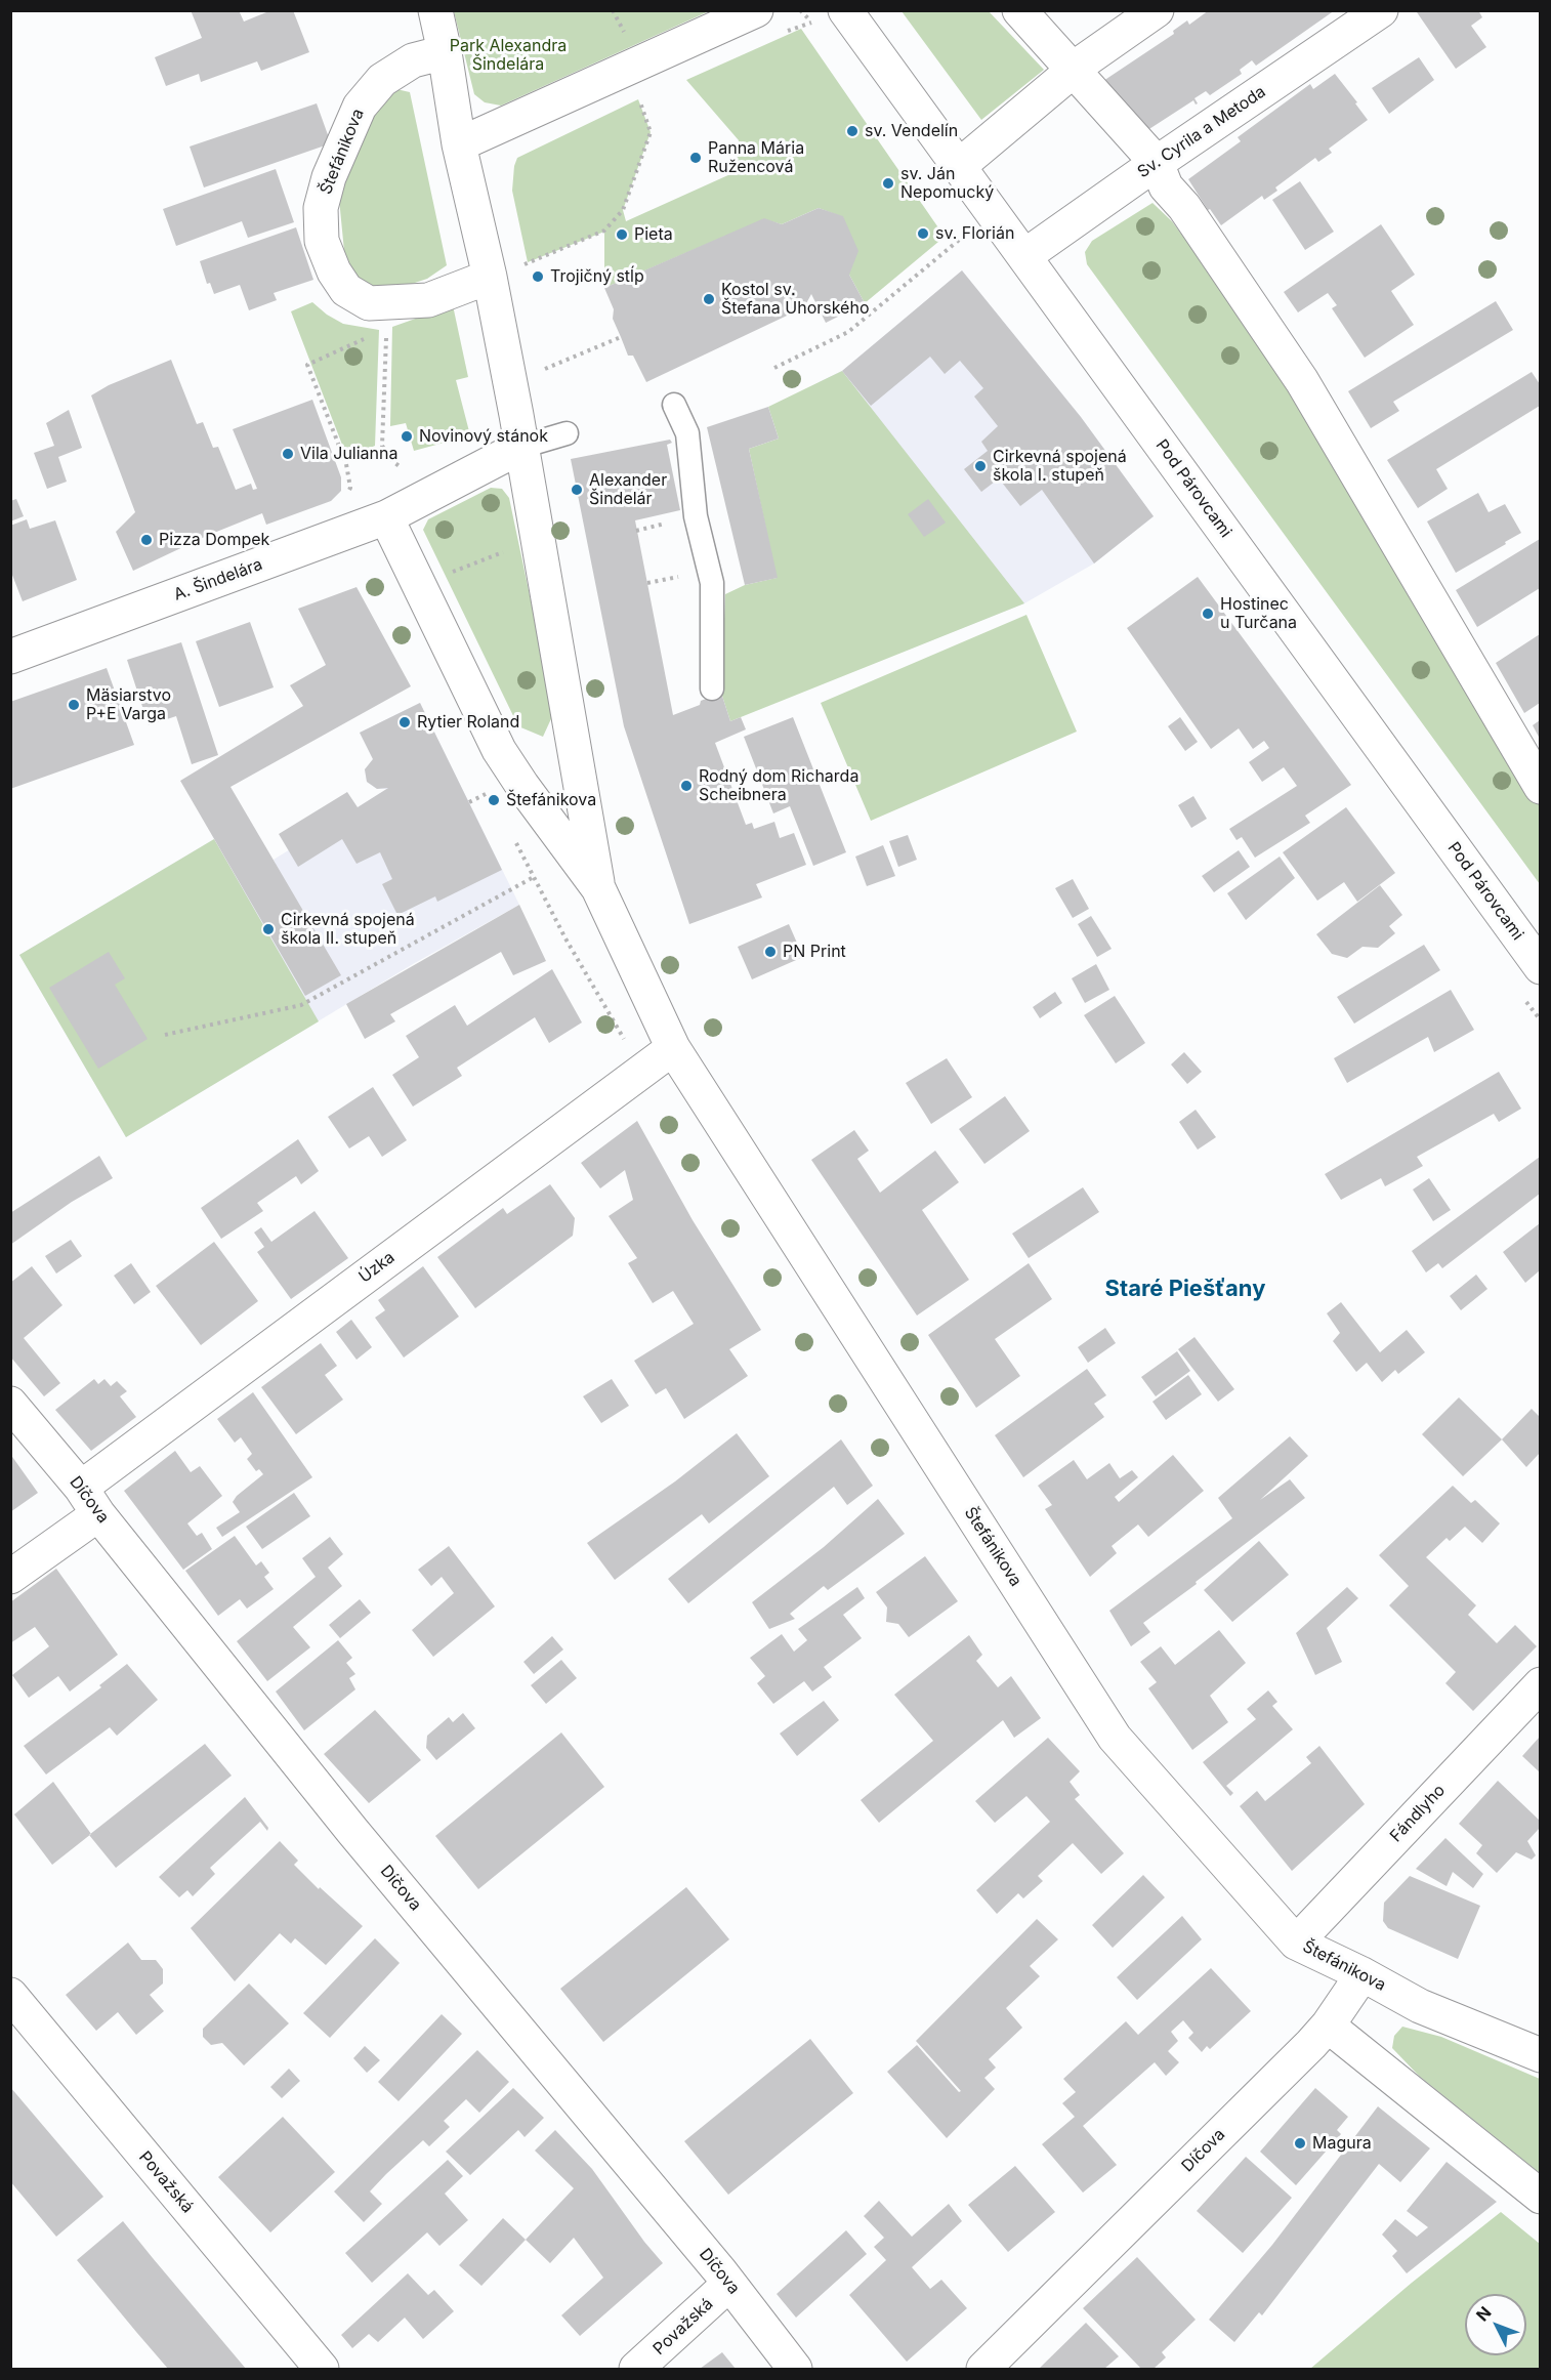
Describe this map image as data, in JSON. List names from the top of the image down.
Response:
{
  "streets": {
    "street": [
      "Sv. Cyrila a Metoda",
      "Štefánikova",
      "Pod Párovcami",
      "A. Šindelára",
      "Úzka",
      "Díčova",
      "Fándlyho",
      "Považská"
    ]
  },
  "crossings": [
    ["Sv. Cyrila a Metoda", "Pod Párovcami"],
    ["Štefánikova", "A. Šindelára"],
    ["Štefánikova", "Úzka"],
    ["Štefánikova", "Díčova"],
    ["Štefánikova", "Fándlyho"],
    ["Úzka", "Díčova"],
    ["Díčova", "Považská"]
  ],
  "districts": ["Staré Piešťany"],
  "parks": ["Park Alexandra Šindelára"],
  "places": [
    "sv. Vendelín",
    "Panna Mária Ružencová",
    "sv. Ján Nepomucký",
    "sv. Florián",
    "Pieta",
    "Trojičný stĺp",
    "Kostol sv. Štefana Uhorského",
    "Novinový stánok",
    "Vila Julianna",
    "Cirkevná spojená škola I. stupeň",
    "Alexander Šindelár",
    "Pizza Dompek",
    "Hostinec u Turčana",
    "Mäsiarstvo P+E Varga",
    "Rytier Roland",
    "Rodný dom Richarda Scheibnera",
    "Štefánikova",
    "Cirkevná spojená škola II. stupeň",
    "PN Print",
    "Magura"
  ],
  "north": "top left"
}
